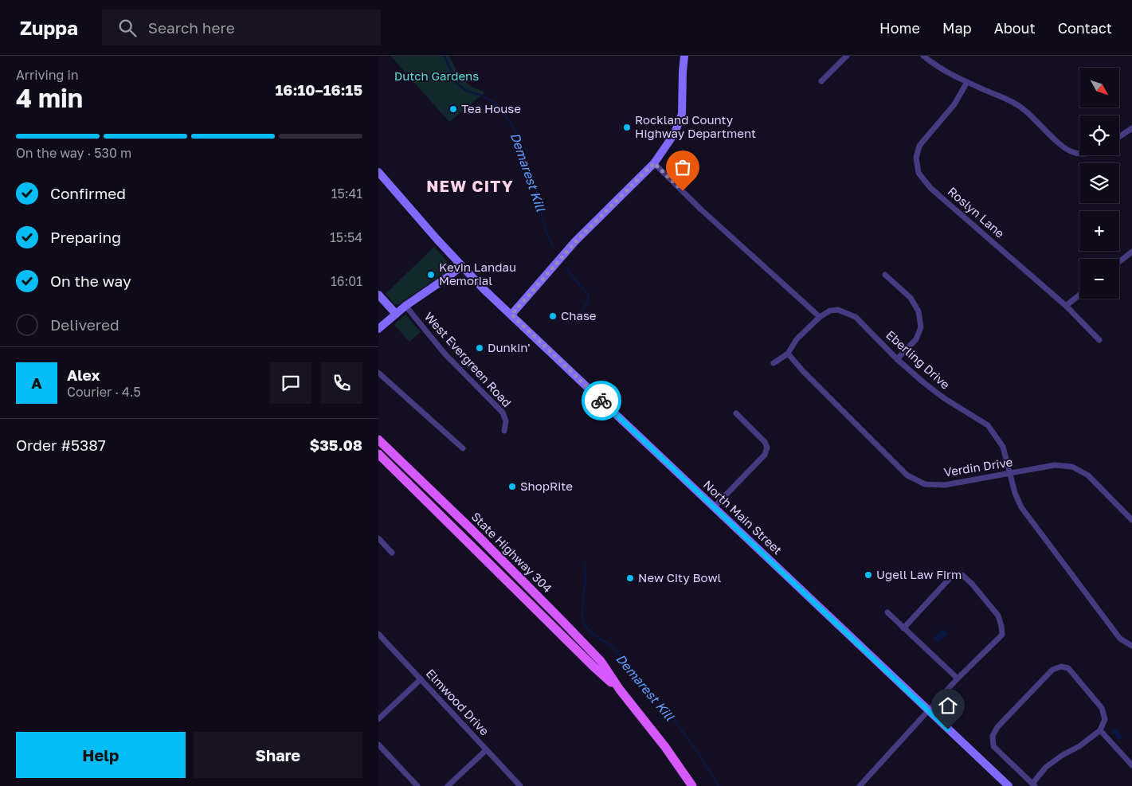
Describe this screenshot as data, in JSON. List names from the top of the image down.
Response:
{
  "streets": {
    "main road": ["State Highway 304"],
    "street": [
      "Roslyn Lane",
      "West Evergreen Road",
      "Eberling Drive",
      "Verdin Drive",
      "North Main Street",
      "Elmwood Drive"
    ]
  },
  "crossings": [
    ["Eberling Drive", "Verdin Drive"]
  ],
  "districts": ["NEW CITY"],
  "water": ["Demarest Kill"],
  "parks": ["Dutch Gardens"],
  "places": [
    "Tea House",
    "Rockland County Highway Department",
    "Kevin Landau Memorial",
    "Chase",
    "Dunkin'",
    "ShopRite",
    "Ugell Law Firm",
    "New City Bowl"
  ],
  "north": "bottom right",
  "page": {
    "header": "Zuppa",
    "search": "Search here",
    "nav": [
      "Home",
      "Map",
      "About",
      "Contact"
    ],
    "heading": ["4 min", "Arriving in", "16:10–16:15"],
    "panel": [
      "Alex",
      "Courier · 4.5",
      "Order #5387",
      "$35.08"
    ],
    "map_buttons": ["+", "−"],
    "bar": "On the way · 530 m",
    "list": [
      ["Confirmed", "15:41"],
      ["Preparing", "15:54"],
      ["On the way", "16:01"],
      "Delivered"
    ],
    "round": "A",
    "buttons": ["Help", "Share"]
  }
}
